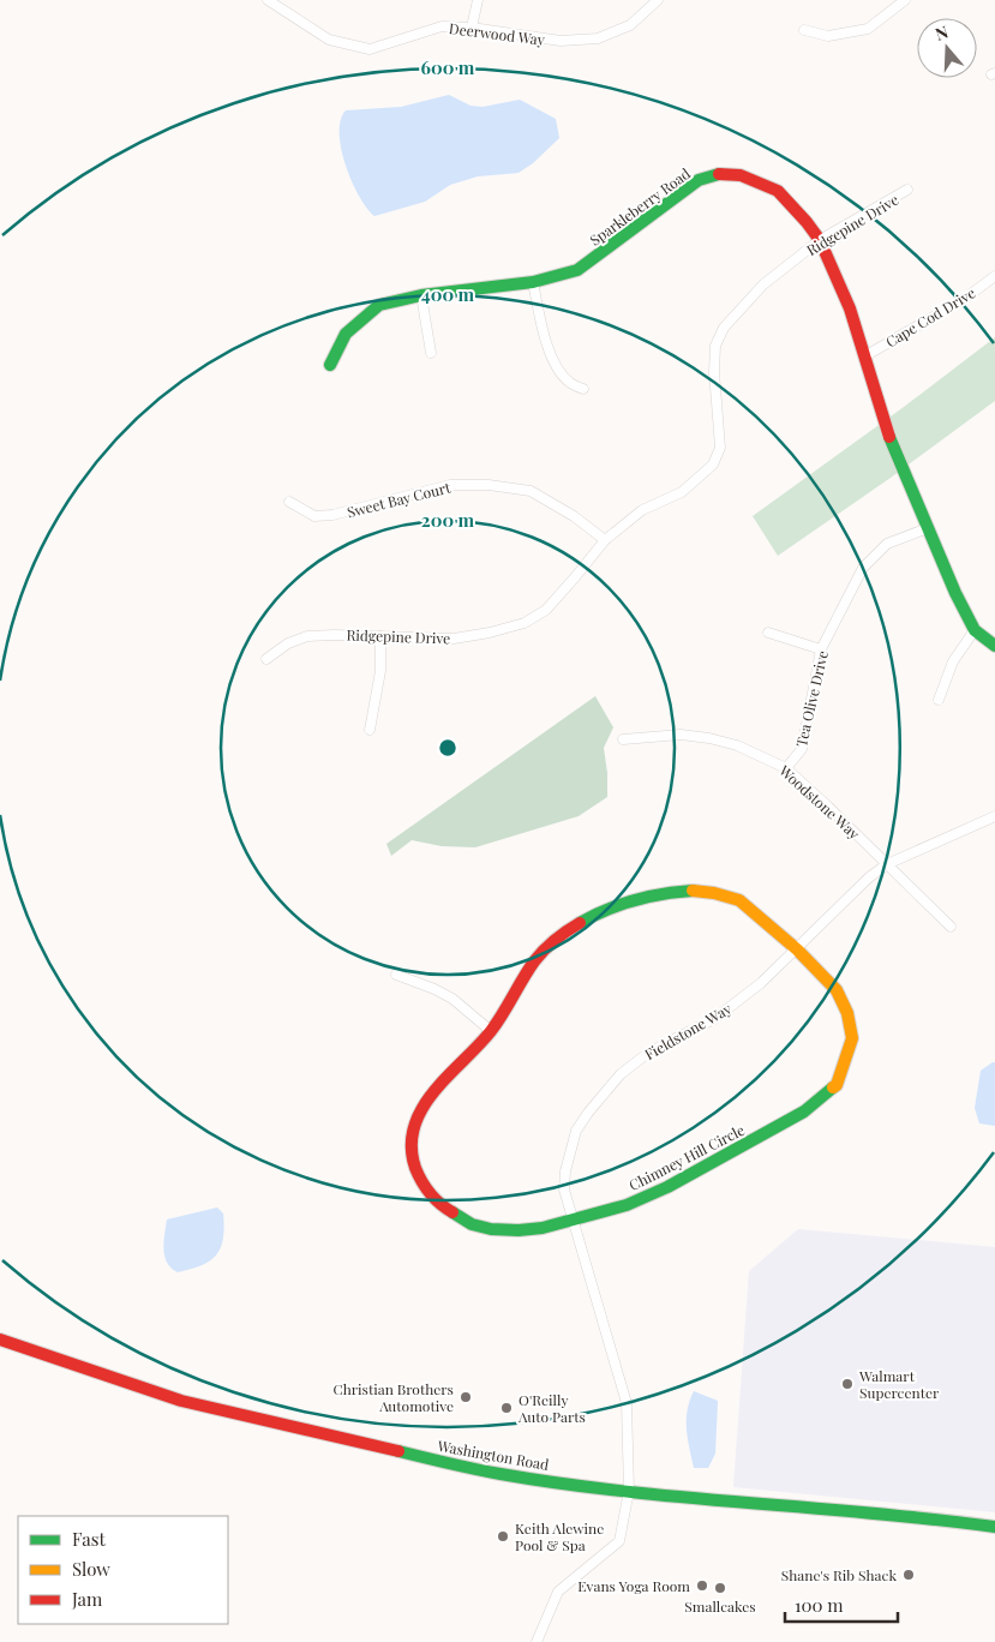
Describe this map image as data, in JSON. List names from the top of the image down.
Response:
{
  "streets": {
    "street": [
      "Deerwood Way",
      "Sparkleberry Road",
      "Ridgepine Drive",
      "Cape Cod Drive",
      "Sweet Bay Court",
      "Tea Olive Drive",
      "Woodstone Way",
      "Fieldstone Way",
      "Chimney Hill Circle",
      "Washington Road"
    ]
  },
  "crossings": [
    ["Sparkleberry Road", "Ridgepine Drive"],
    ["Sparkleberry Road", "Cape Cod Drive"],
    ["Sparkleberry Road", "Tea Olive Drive"],
    ["Ridgepine Drive", "Sweet Bay Court"],
    ["Tea Olive Drive", "Woodstone Way"],
    ["Woodstone Way", "Fieldstone Way"],
    ["Fieldstone Way", "Chimney Hill Circle"],
    ["Fieldstone Way", "Washington Road"]
  ],
  "places": [
    "Walmart Supercenter",
    "Christian Brothers Automotive",
    "O'Reilly Auto Parts",
    "Keith Alewine Pool & Spa",
    "Shane's Rib Shack",
    "Evans Yoga Room",
    "Smallcakes"
  ],
  "legend": ["Fast", "Slow", "Jam"],
  "scale_bar": "100 m",
  "north": "top",
  "rings": ["600 m", "400 m", "200 m"]
}
